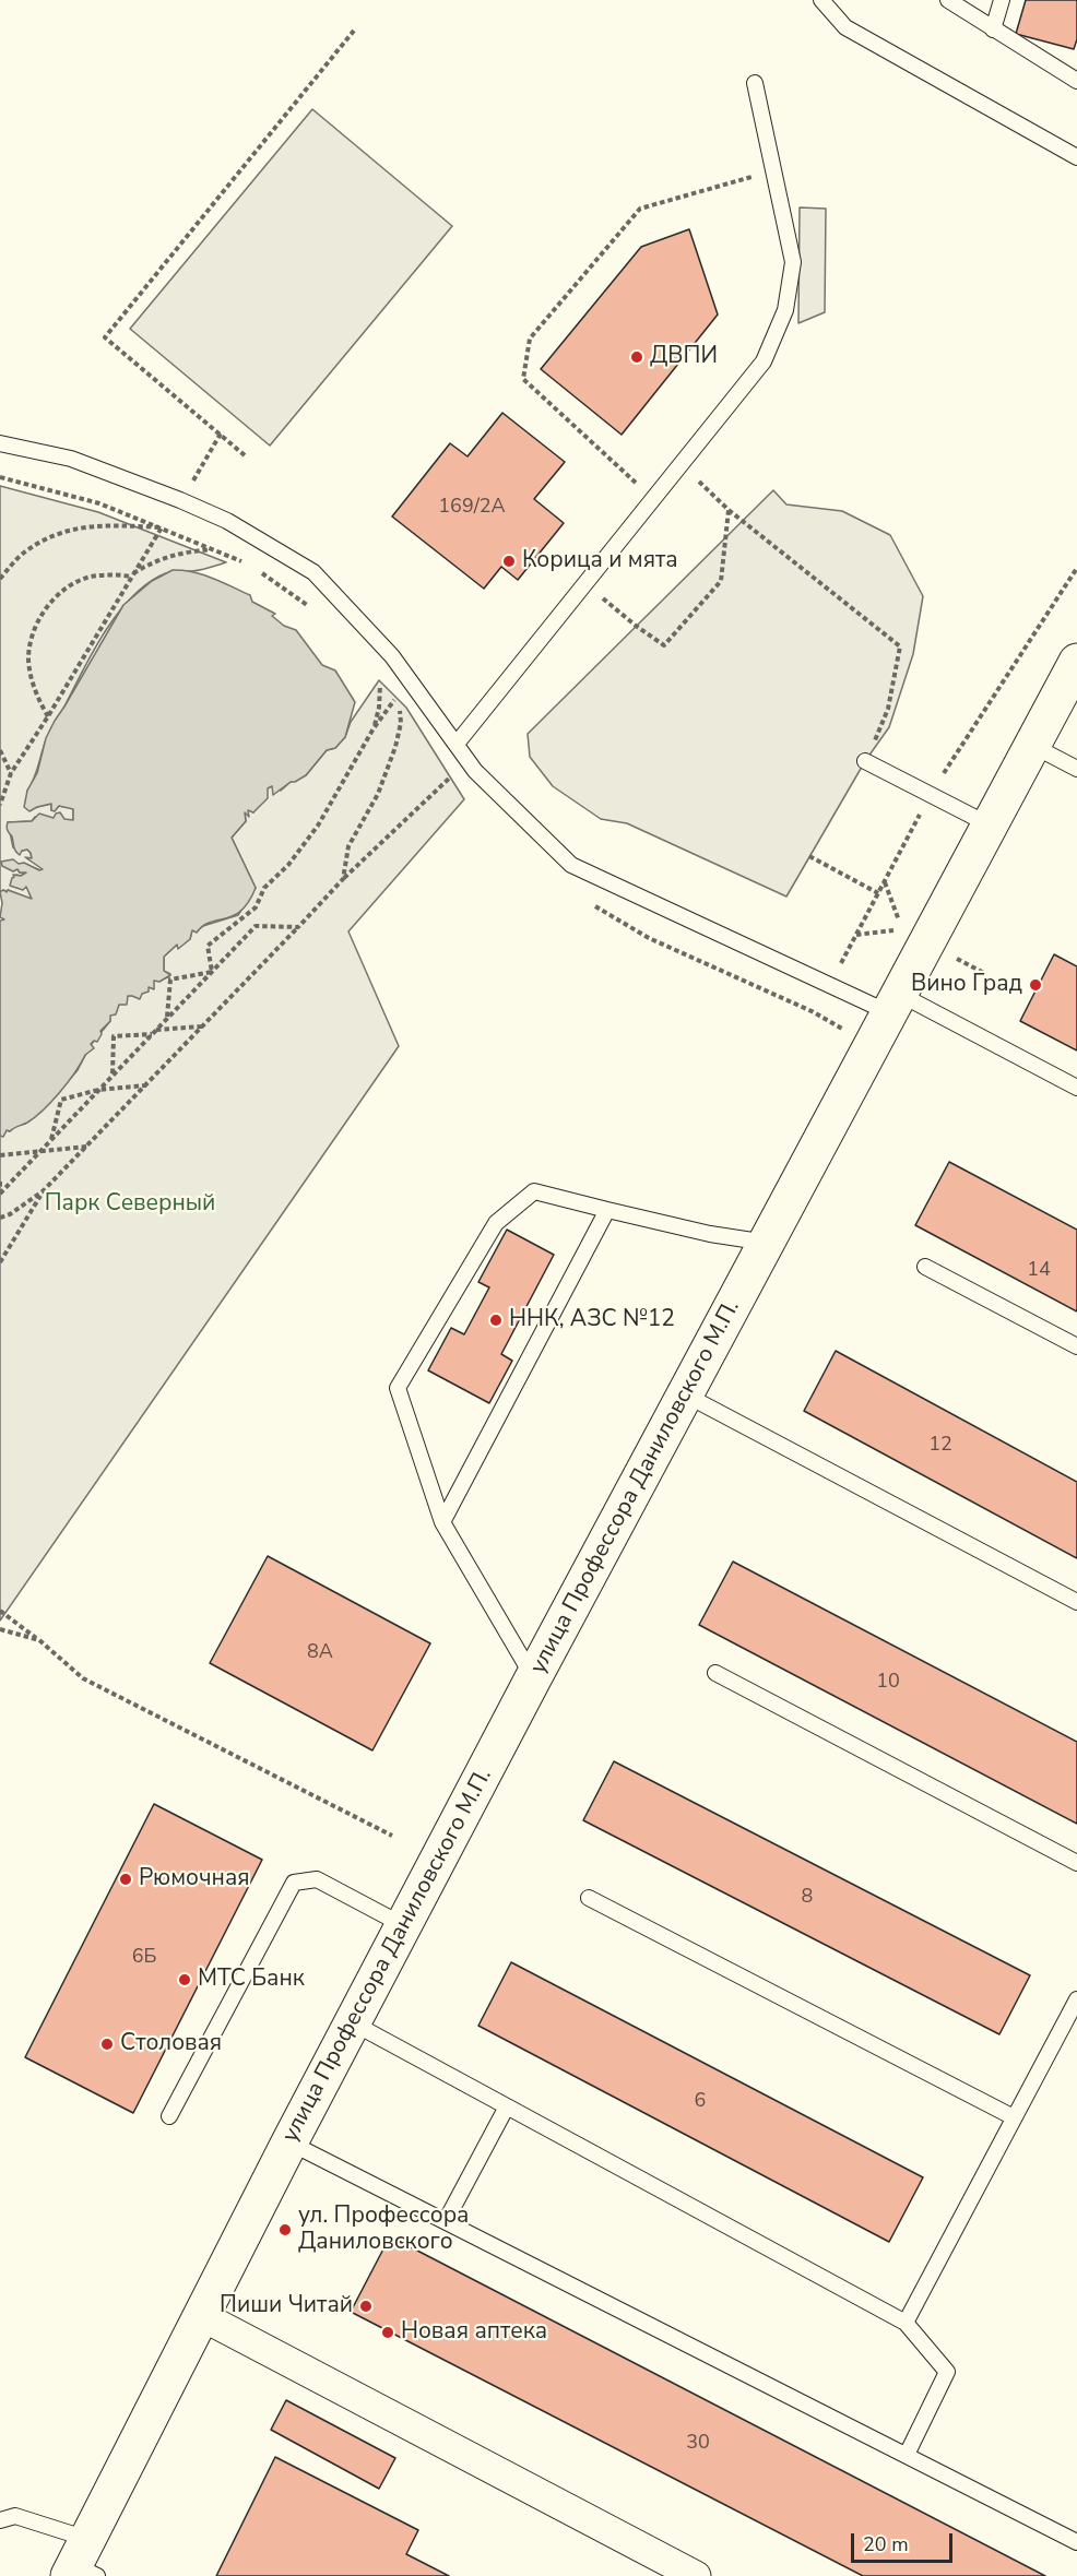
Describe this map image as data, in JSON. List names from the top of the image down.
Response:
{
  "streets": {
    "main road": ["улица Профессора Даниловского М.П."]
  },
  "parks": ["Парк Северный"],
  "places": [
    "ДВПИ",
    "Корица и мята",
    "Вино Град",
    "ННК, АЗС №12",
    "Рюмочная",
    "МТС Банк",
    "Столовая",
    "ул. Профессора Даниловского",
    "Пиши Читай",
    "Новая аптека"
  ],
  "house_numbers": [
    "169/2А",
    "14",
    "12",
    "8А",
    "10",
    "8",
    "6Б",
    "6",
    "30"
  ],
  "scale_bar": "20 m"
}
